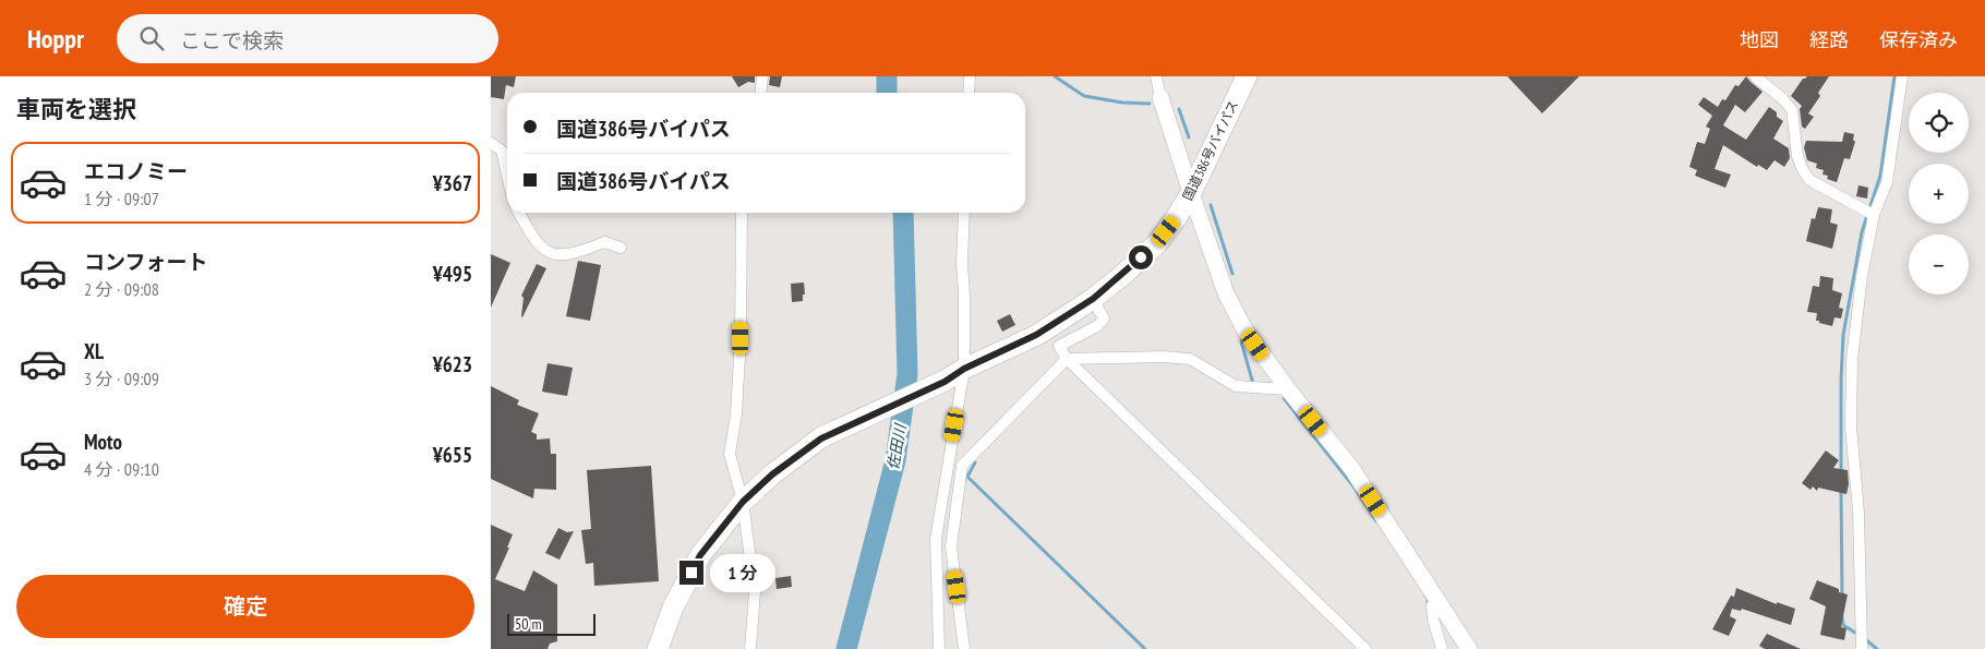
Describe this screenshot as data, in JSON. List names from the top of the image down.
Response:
{
  "streets": {
    "highway": ["国道386号バイパス"]
  },
  "water": ["佐田川"],
  "scale_bar": "50 m",
  "page": {
    "header": "Hoppr",
    "search": "ここで検索",
    "nav": ["地図", "経路", "保存済み"],
    "heading": "車両を選択",
    "map_buttons": ["+", "−"],
    "banner": ["国道386号バイパス", "国道386号バイパス"],
    "list": [
      {
        "name": "エコノミー",
        "note": "1 分 · 09:07",
        "value": "¥367"
      },
      {
        "name": "コンフォート",
        "note": "2 分 · 09:08",
        "value": "¥495"
      },
      {
        "name": "XL",
        "note": "3 分 · 09:09",
        "value": "¥623"
      },
      {
        "name": "Moto",
        "note": "4 分 · 09:10",
        "value": "¥655"
      }
    ],
    "bubble": "1 分",
    "buttons": "確定",
    "scale": "50 m"
  }
}
